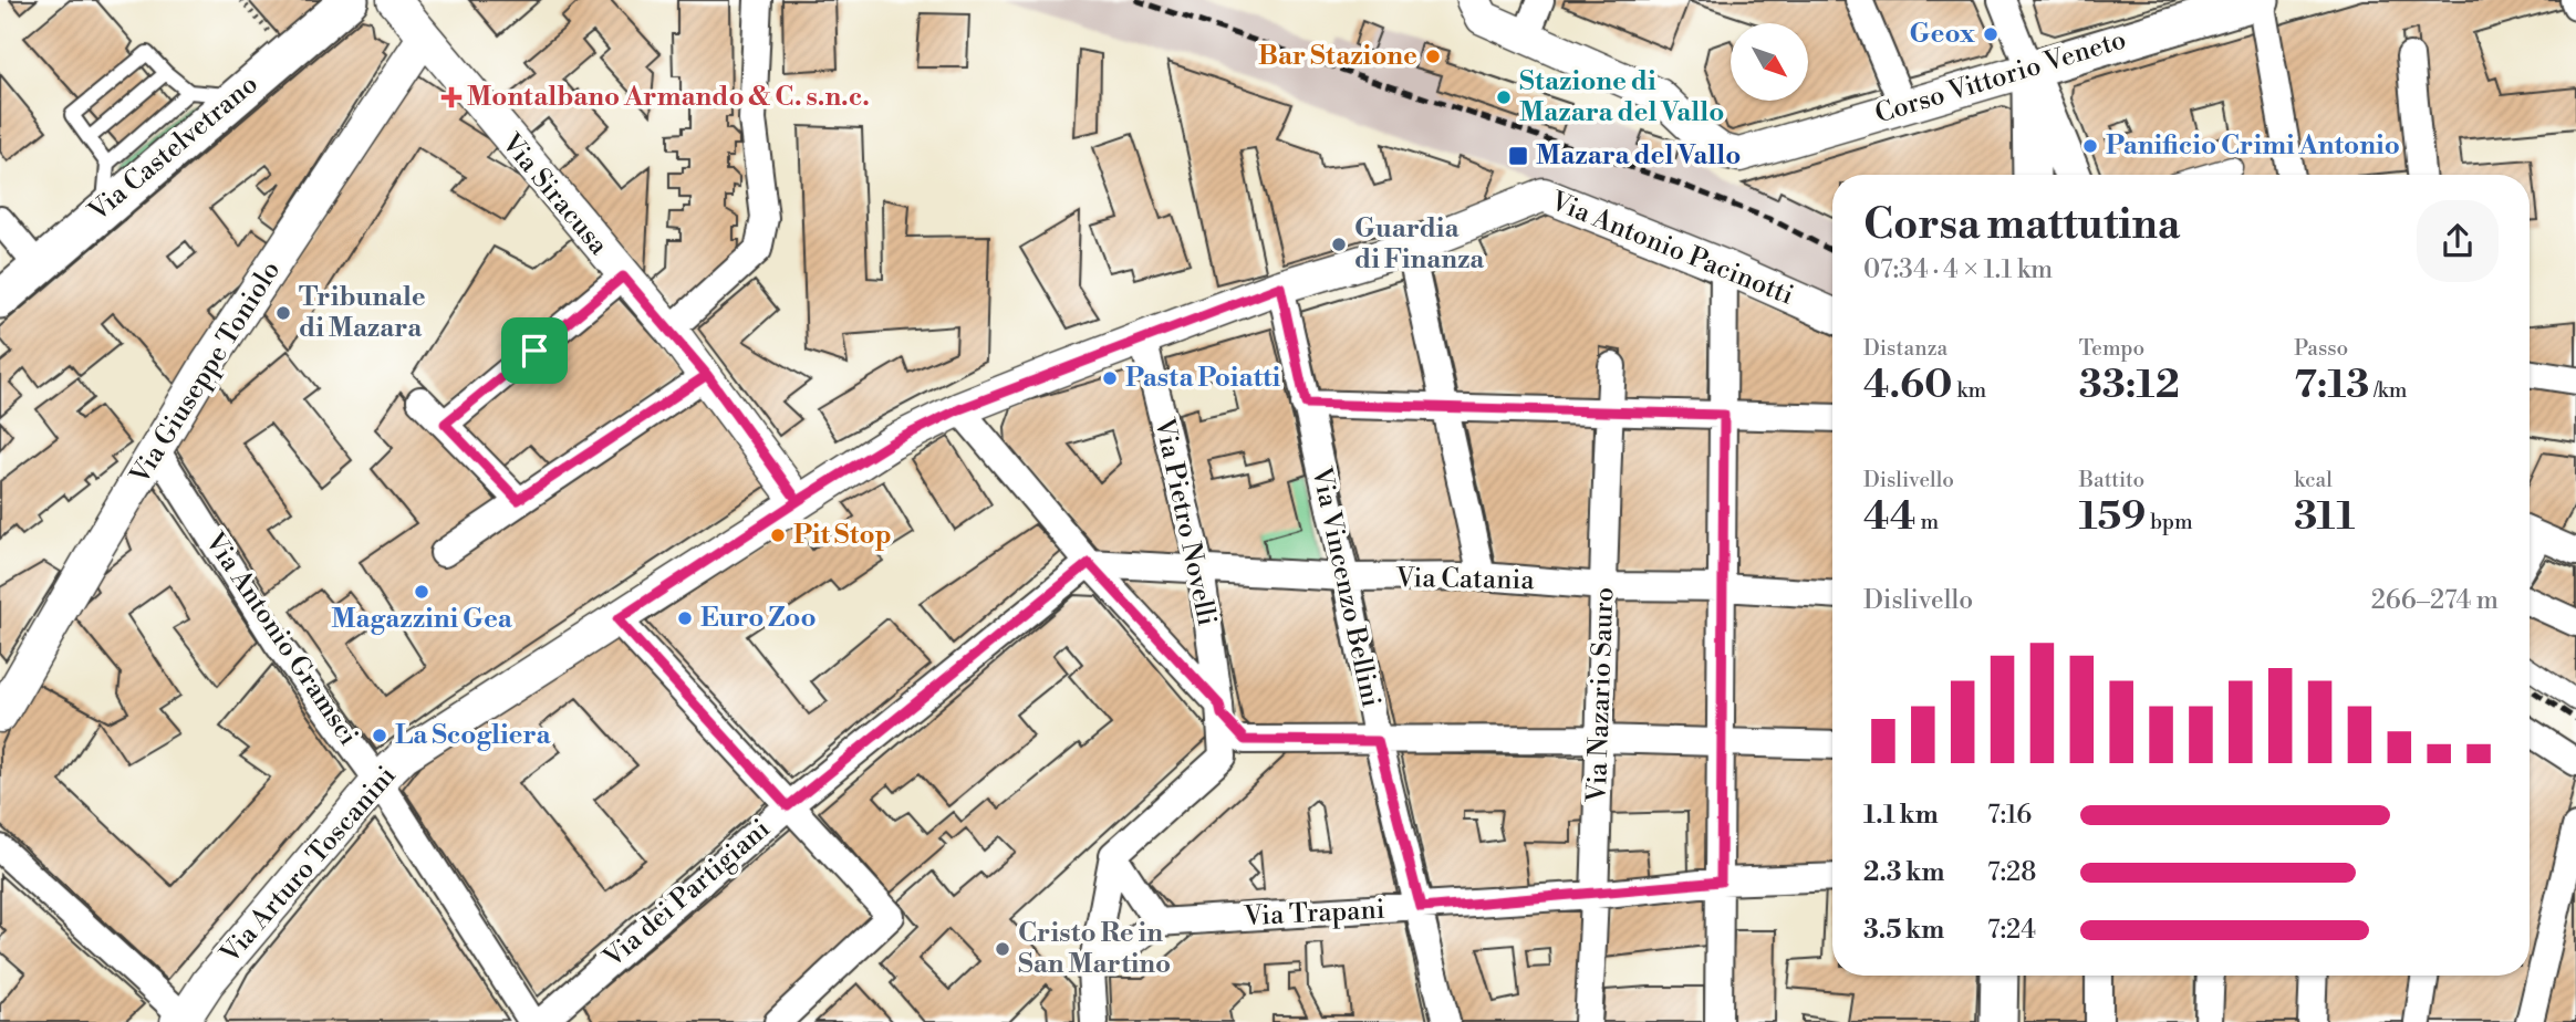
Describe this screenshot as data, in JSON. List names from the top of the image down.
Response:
{
  "streets": {
    "main road": ["Corso Vittorio Veneto", "Via Castelvetrano"],
    "street": [
      "Via Siracusa",
      "Via Antonio Pacinotti",
      "Via Giuseppe Toniolo",
      "Via Pietro Novelli",
      "Via Catania",
      "Via Vincenzo Bellini",
      "Via Antonio Gramsci",
      "Via Nazario Sauro",
      "Via Arturo Toscanini",
      "Via dei Partigiani",
      "Via Trapani"
    ]
  },
  "crossings": [
    ["Via Siracusa", "Via Giuseppe Toniolo"],
    ["Via Siracusa", "Via Arturo Toscanini"],
    ["Via Antonio Pacinotti", "Via Pietro Novelli"],
    ["Via Antonio Pacinotti", "Via Vincenzo Bellini"],
    ["Via Antonio Pacinotti", "Via Arturo Toscanini"],
    ["Via Giuseppe Toniolo", "Via Antonio Gramsci"],
    ["Via Pietro Novelli", "Via Catania"],
    ["Via Catania", "Via Vincenzo Bellini"],
    ["Via Catania", "Via Nazario Sauro"],
    ["Via Catania", "Via dei Partigiani"],
    ["Via Vincenzo Bellini", "Via Trapani"],
    ["Via Antonio Gramsci", "Via Arturo Toscanini"],
    ["Via Nazario Sauro", "Via Trapani"]
  ],
  "places": {
    "other": [
      "Geox",
      "Bar Stazione",
      "Stazione di Mazara del Vallo",
      "Panificio Crimi Antonio",
      "Guardia di Finanza",
      "Tribunale di Mazara",
      "Pasta Poiatti",
      "Pit Stop",
      "Magazzini Gea",
      "Euro Zoo",
      "La Scogliera",
      "Cristo Re in San Martino"
    ],
    "health": ["Montalbano Armando & C. s.n.c."],
    "transit": ["Mazara del Vallo"]
  },
  "north": "bottom right",
  "page": {
    "heading": ["Corsa mattutina", "07:34 · 4 × 1.1 km"],
    "stats": [
      ["Distanza", "4.60 km"],
      ["Tempo", "33:12"],
      ["Passo", "7:13 /km"],
      ["Dislivello", "44 m"],
      ["Battito", "159 bpm"],
      ["kcal", "311"]
    ],
    "chart": ["Dislivello", "266–274 m"],
    "list": [
      {
        "name": "1.1 km",
        "note": "7:16"
      },
      {
        "name": "2.3 km",
        "note": "7:28"
      },
      {
        "name": "3.5 km",
        "note": "7:24"
      }
    ]
  }
}
